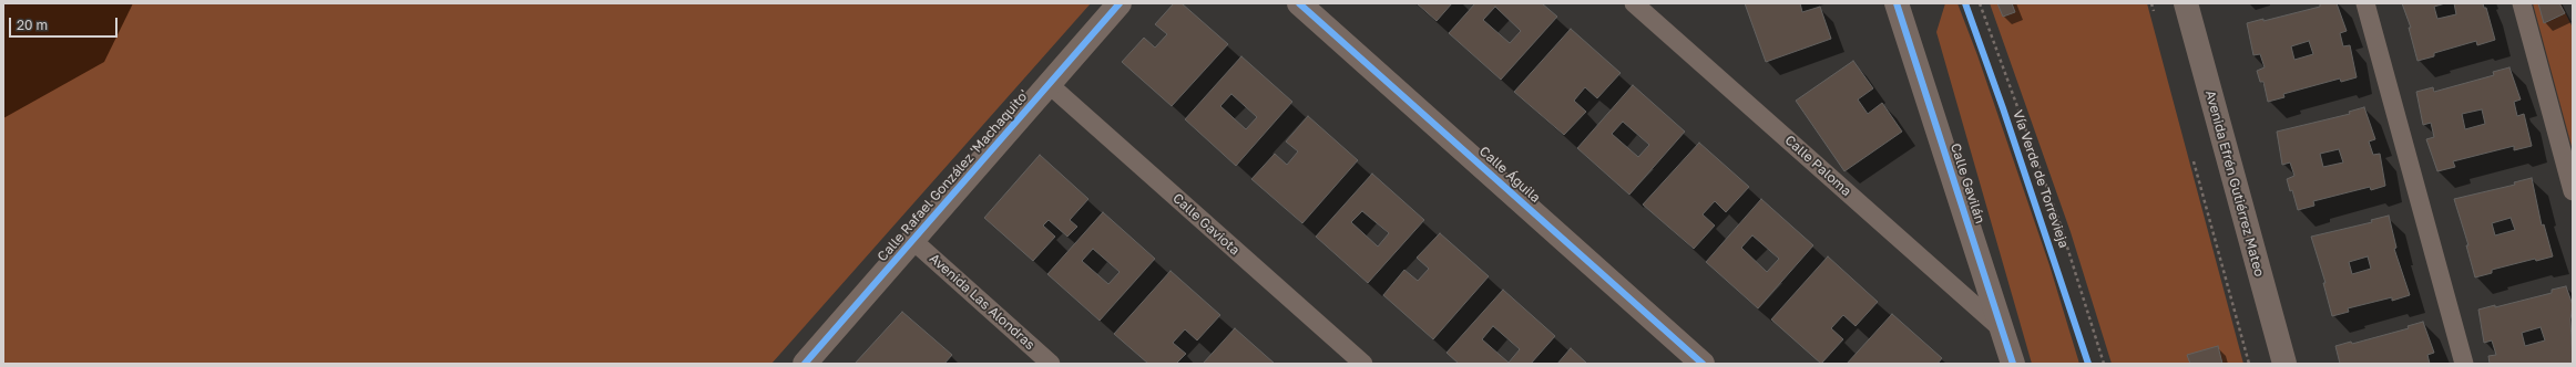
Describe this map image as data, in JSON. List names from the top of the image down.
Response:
{
  "streets": {
    "street": [
      "Calle Águila",
      "Calle Rafael González 'Machaquito'",
      "Calle Gavilán",
      "Avenida Efrén Gutiérrez Mateo"
    ],
    "lane": ["Calle Paloma", "Calle Gaviota", "Avenida Las Alondras"],
    "cycle path": ["Vía Verde de Torrevieja"]
  },
  "crossings": [
    ["Calle Paloma", "Calle Gavilán"],
    ["Calle Rafael González 'Machaquito'", "Calle Gaviota"],
    ["Calle Rafael González 'Machaquito'", "Avenida Las Alondras"]
  ],
  "scale_bar": "20 m"
}
